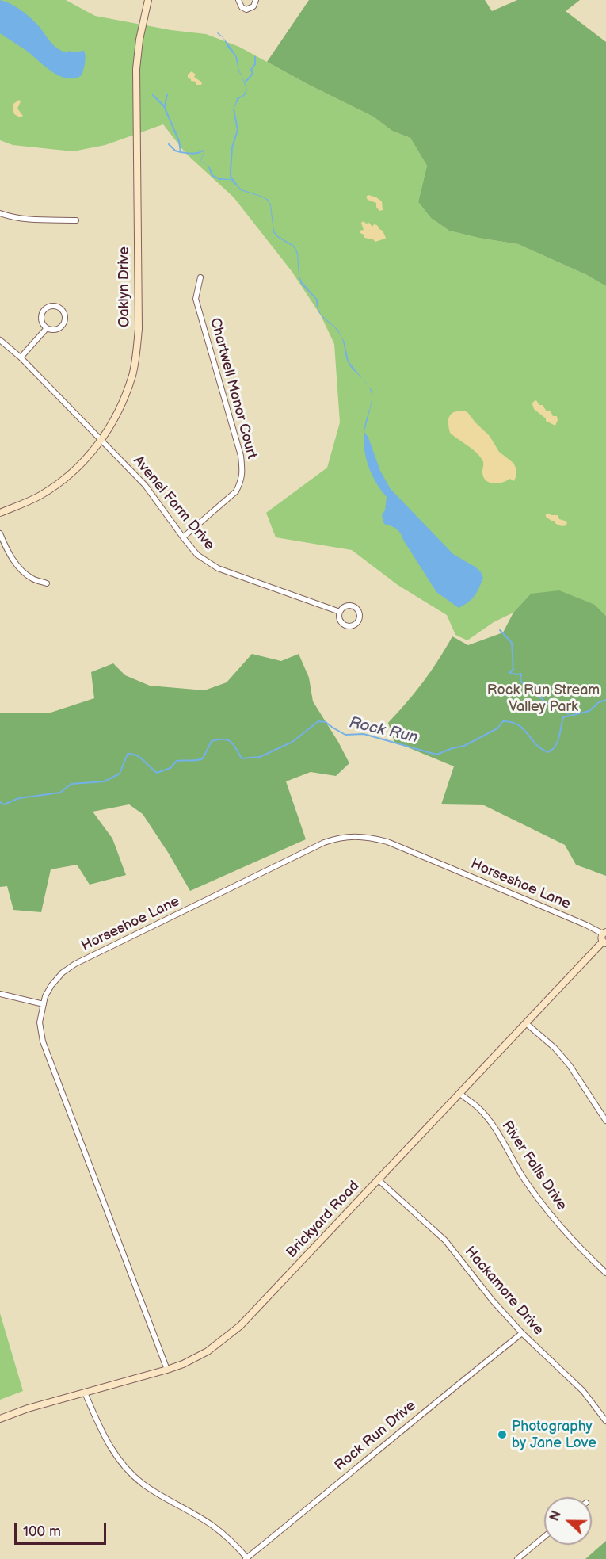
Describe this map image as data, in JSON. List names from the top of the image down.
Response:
{
  "streets": {
    "street": [
      "Oaklyn Drive",
      "Chartwell Manor Court",
      "Avenel Farm Drive",
      "Horseshoe Lane",
      "River Falls Drive",
      "Brickyard Road",
      "Hackamore Drive",
      "Rock Run Drive"
    ]
  },
  "crossings": [
    ["Oaklyn Drive", "Avenel Farm Drive"],
    ["Chartwell Manor Court", "Avenel Farm Drive"],
    ["Horseshoe Lane", "Brickyard Road"],
    ["River Falls Drive", "Brickyard Road"],
    ["Brickyard Road", "Hackamore Drive"],
    ["Hackamore Drive", "Rock Run Drive"]
  ],
  "water": ["Rock Run"],
  "parks": ["Rock Run Stream Valley Park"],
  "places": ["Photography by Jane Love"],
  "scale_bar": "100 m",
  "north": "left"
}
